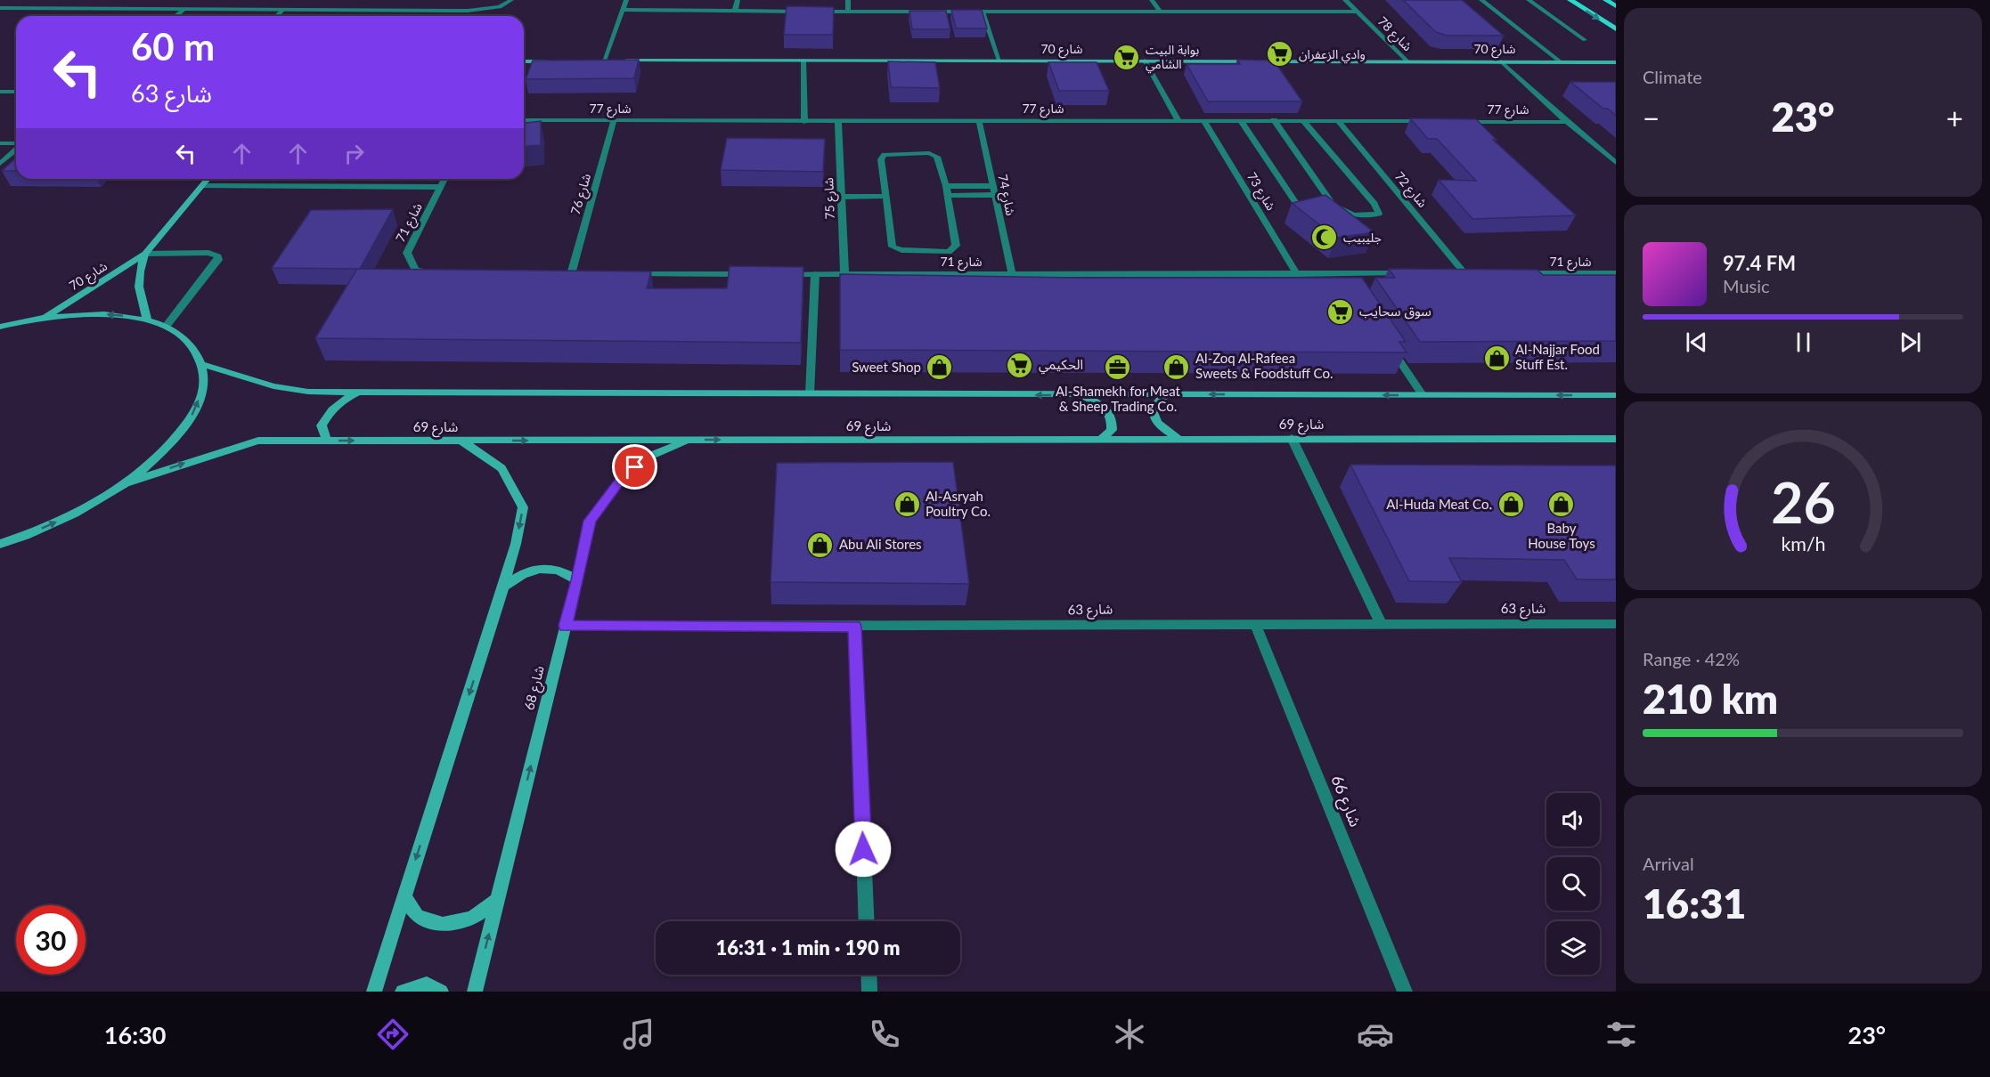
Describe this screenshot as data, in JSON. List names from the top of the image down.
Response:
{
  "streets": {
    "street": [
      "شارع 78",
      "شارع 70",
      "شارع 77",
      "شارع 72",
      "شارع 73",
      "شارع 76",
      "شارع 74",
      "شارع 75",
      "شارع 71",
      "شارع 69",
      "شارع 63",
      "شارع 68",
      "شارع 66"
    ]
  },
  "crossings": [
    ["شارع 78", "شارع 70"],
    ["شارع 77", "شارع 72"],
    ["شارع 77", "شارع 73"],
    ["شارع 77", "شارع 76"],
    ["شارع 77", "شارع 74"],
    ["شارع 77", "شارع 75"],
    ["شارع 73", "شارع 71"],
    ["شارع 74", "شارع 71"],
    ["شارع 75", "شارع 71"],
    ["شارع 69", "شارع 68"],
    ["شارع 63", "شارع 68"],
    ["شارع 63", "شارع 66"]
  ],
  "places": {
    "supermarket": [
      "وادي الزعفران",
      "بوابة البيت الشامي",
      "سوق سحايب",
      "الحكيمي"
    ],
    "mosque": ["جليبيب"],
    "shop": [
      "Al-Najjar Food Stuff Est.",
      "Al-Zoq Al-Rafeea Sweets & Foodstuff Co.",
      "Sweet Shop",
      "Al-Asryah Poultry Co.",
      "Al-Huda Meat Co.",
      "Baby House Toys",
      "Abu Ali Stores"
    ],
    "office": ["Al-Shamekh for Meat & Sheep Trading Co."]
  },
  "page": {
    "tile": [
      "Climate",
      ["Range · 42%", "210 km"],
      ["Arrival", "16:31"]
    ],
    "turn": ["60 m", "شارع 63"],
    "heat": ["−", "23°", "+"],
    "song": ["97.4 FM", "Music"],
    "limit": "30",
    "trip": "16:31 · 1 min · 190 m",
    "tabs": ["16:30", "23°"],
    "gauge": ["26", "km/h"]
  }
}
